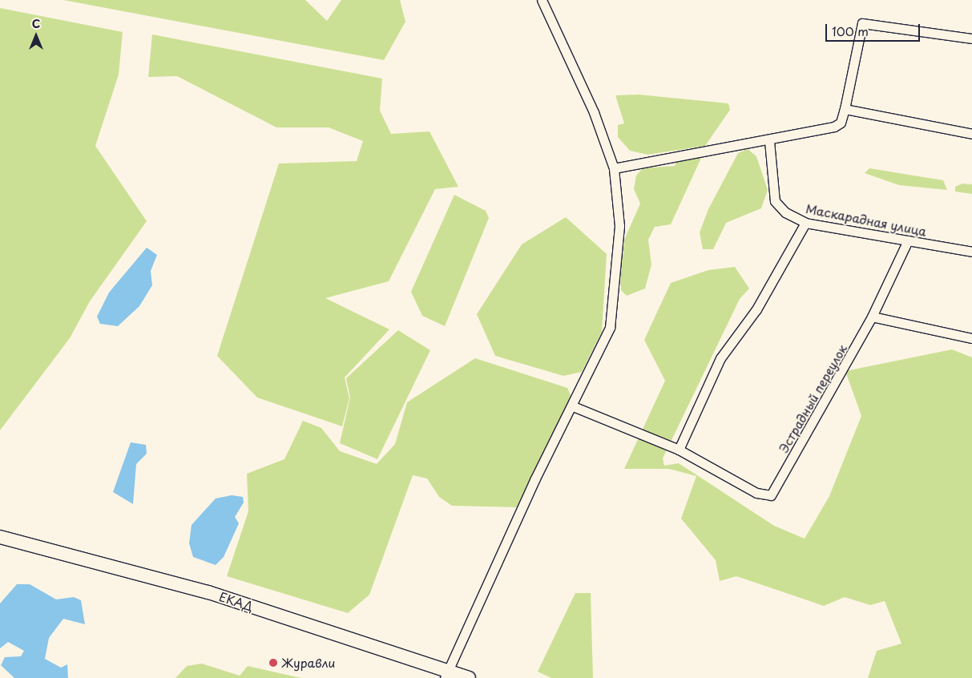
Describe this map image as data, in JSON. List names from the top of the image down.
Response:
{
  "streets": {
    "highway": ["ЕКАД"],
    "street": ["Маскарадная улица", "Эстрадный переулок"]
  },
  "crossings": [
    ["Маскарадная улица", "Эстрадный переулок"]
  ],
  "places": ["Журавли"],
  "scale_bar": "100 m",
  "north": "top"
}
